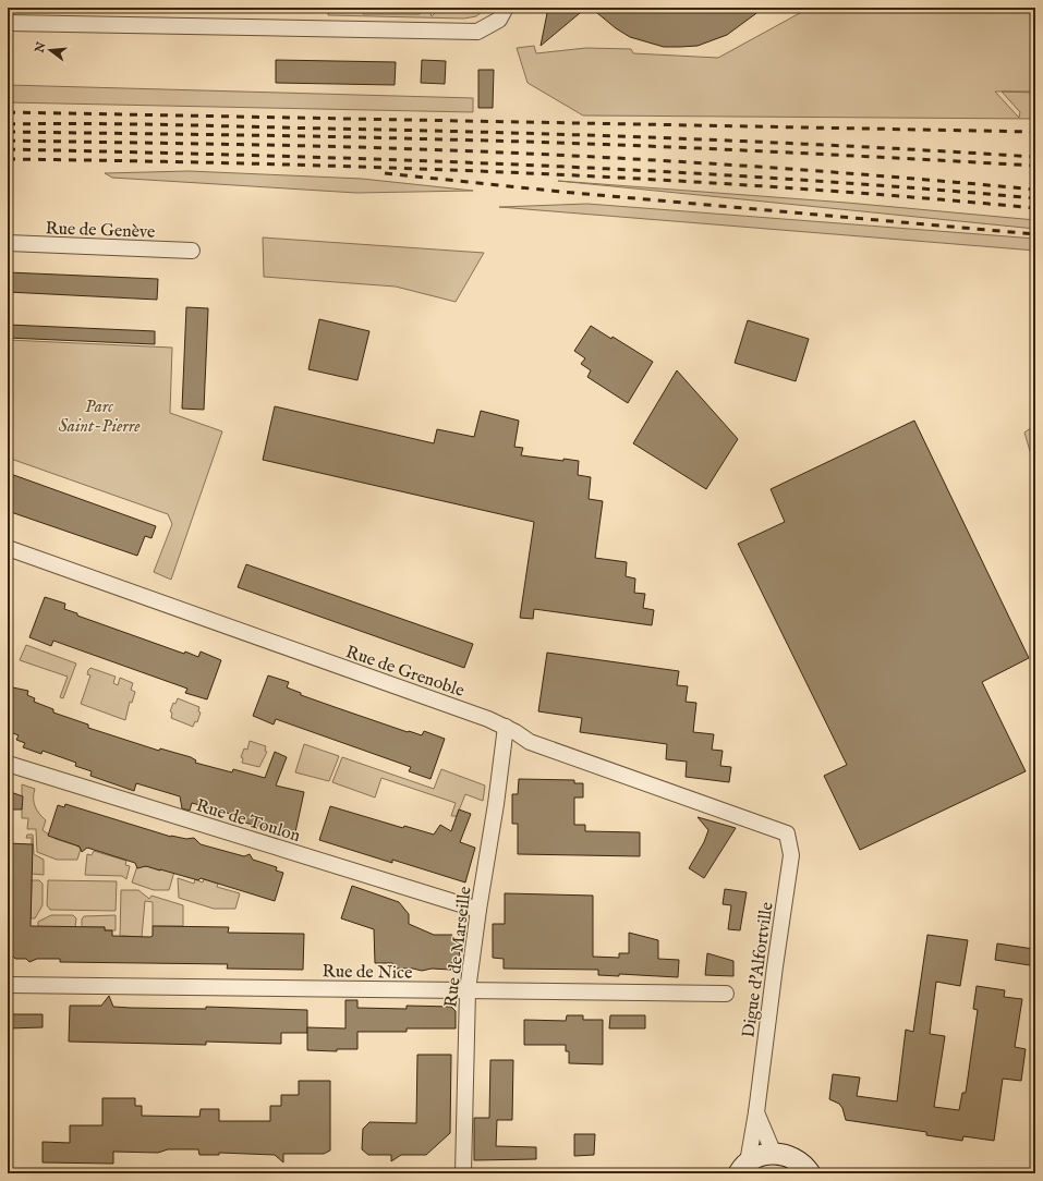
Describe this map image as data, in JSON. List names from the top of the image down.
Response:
{
  "streets": {
    "street": [
      "Rue de Genève",
      "Rue de Grenoble",
      "Rue de Toulon",
      "Rue de Marseille",
      "Digue d'Alfortville",
      "Rue de Nice"
    ]
  },
  "crossings": [
    ["Rue de Grenoble", "Rue de Marseille"],
    ["Rue de Grenoble", "Digue d'Alfortville"],
    ["Rue de Toulon", "Rue de Marseille"],
    ["Rue de Marseille", "Rue de Nice"]
  ],
  "parks": ["Parc Saint-Pierre"],
  "north": "left"
}
